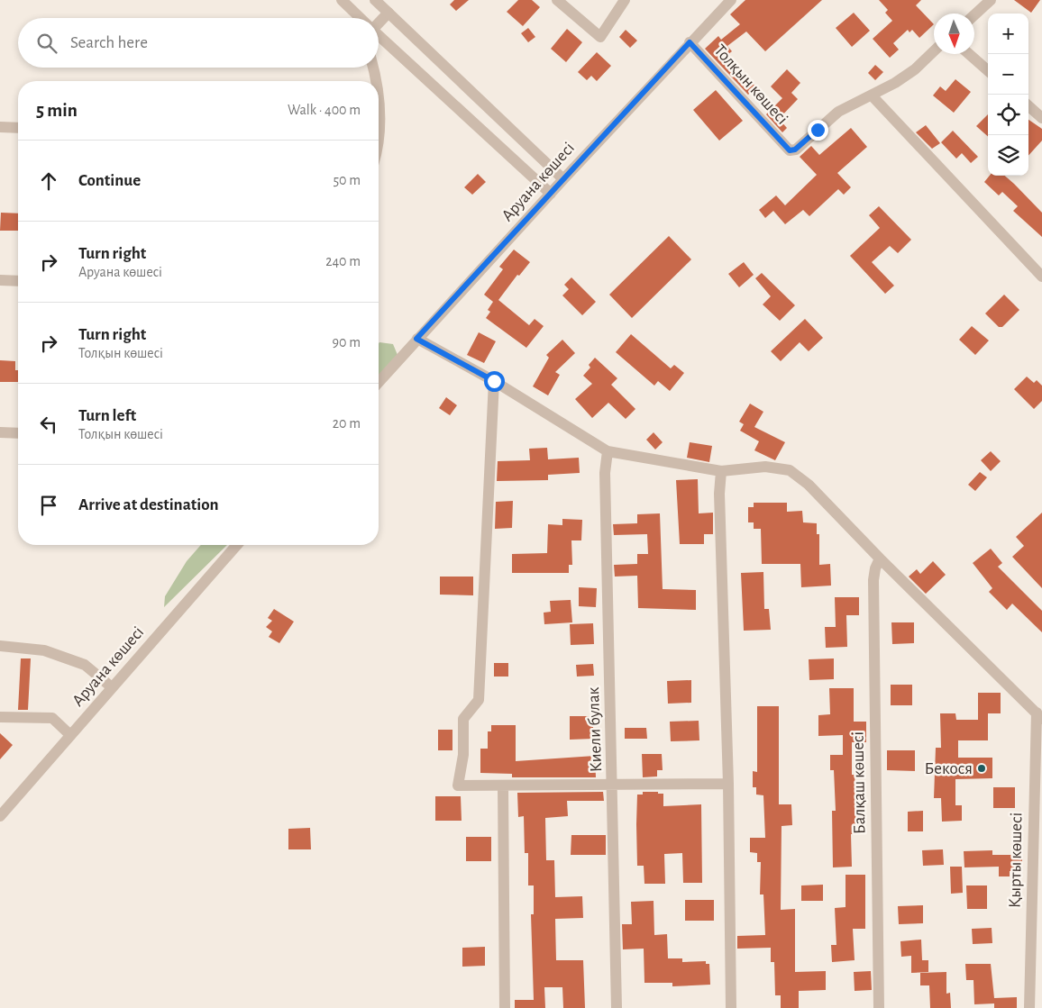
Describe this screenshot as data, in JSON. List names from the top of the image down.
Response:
{
  "streets": {
    "street": [
      "Толқын көшесі",
      "Аруана көшесі",
      "Киели булак",
      "Балқаш көшесі",
      "Қырты көшесі"
    ]
  },
  "crossings": [
    ["Толқын көшесі", "Аруана көшесі"]
  ],
  "places": ["Бекося"],
  "north": "bottom",
  "page": {
    "map_buttons": ["+", "−"],
    "search": "Search here",
    "heading": ["5 min", "Walk · 400 m"],
    "list": [
      ["Continue", "50 m"],
      ["Turn right", "Аруана көшесі", "240 m"],
      ["Turn right", "Толқын көшесі", "90 m"],
      ["Turn left", "Толқын көшесі", "20 m"],
      "Arrive at destination"
    ]
  }
}
